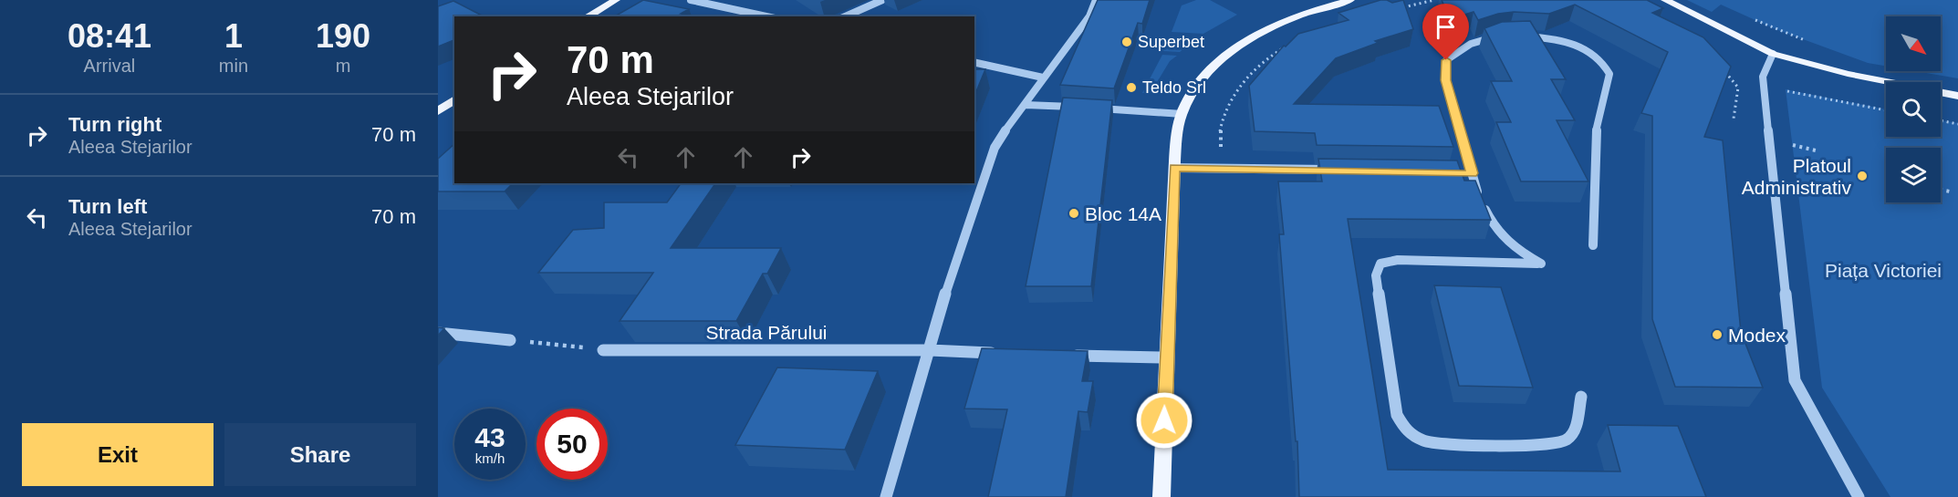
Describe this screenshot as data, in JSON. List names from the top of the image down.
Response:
{
  "streets": {
    "street": ["Strada Părului"]
  },
  "parks": ["Piața Victoriei"],
  "places": [
    "Superbet",
    "Teldo Srl",
    "Platoul Administrativ",
    "Bloc 14A",
    "Modex"
  ],
  "north": "bottom right",
  "page": {
    "eta": [
      "08:41",
      "Arrival",
      "1",
      "min",
      "190",
      "m"
    ],
    "turn": ["70 m", "Aleea Stejarilor"],
    "list": [
      {
        "name": "Turn right",
        "note": "Aleea Stejarilor",
        "value": "70 m"
      },
      {
        "name": "Turn left",
        "note": "Aleea Stejarilor",
        "value": "70 m"
      }
    ],
    "speed": "43 km/h",
    "limit": "50",
    "buttons": ["Exit", "Share"]
  }
}
